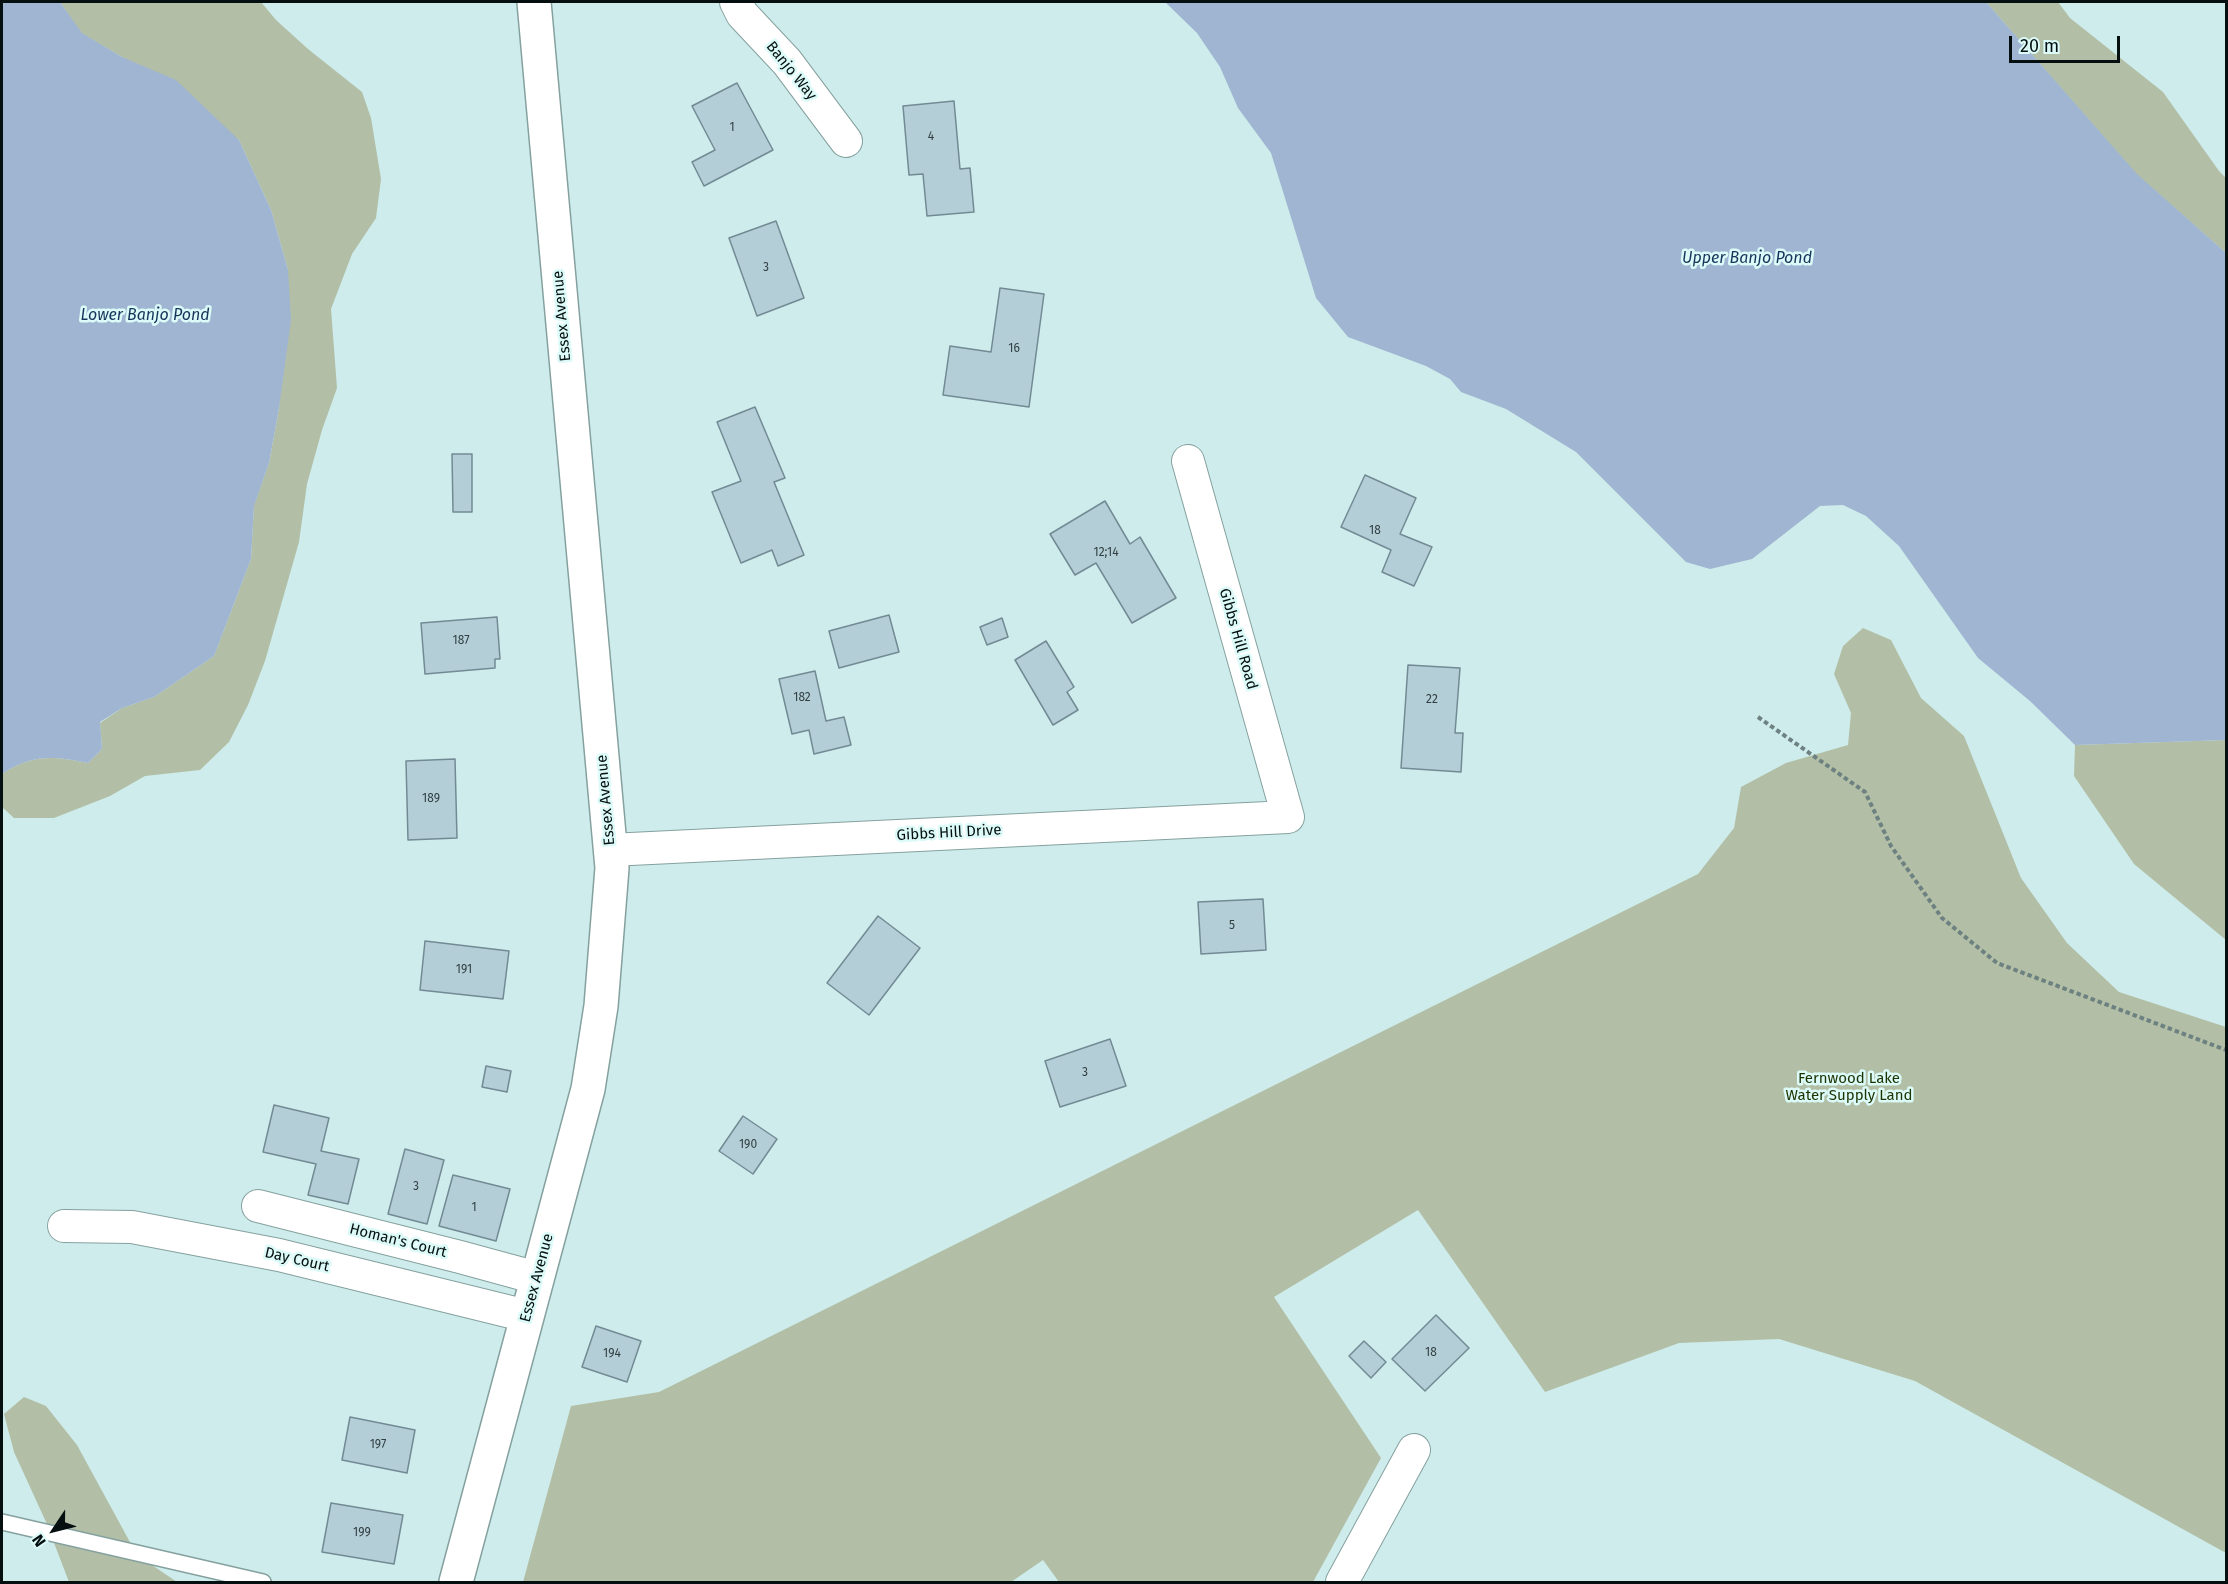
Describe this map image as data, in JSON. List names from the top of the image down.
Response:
{
  "streets": {
    "street": [
      "Banjo Way",
      "Essex Avenue",
      "Gibbs Hill Road",
      "Gibbs Hill Drive",
      "Homan's Court",
      "Day Court"
    ]
  },
  "crossings": [
    ["Essex Avenue", "Gibbs Hill Drive"],
    ["Essex Avenue", "Homan's Court"],
    ["Essex Avenue", "Day Court"],
    ["Gibbs Hill Road", "Gibbs Hill Drive"]
  ],
  "water": ["Upper Banjo Pond", "Lower Banjo Pond"],
  "parks": ["Fernwood Lake Water Supply Land"],
  "house_numbers": [
    "1",
    "4",
    "3",
    "16",
    "18",
    "12;14",
    "187",
    "182",
    "22",
    "189",
    "5",
    "191",
    "3",
    "190",
    "3",
    "1",
    "18",
    "194",
    "197",
    "199"
  ],
  "scale_bar": "20 m",
  "north": "bottom left"
}
